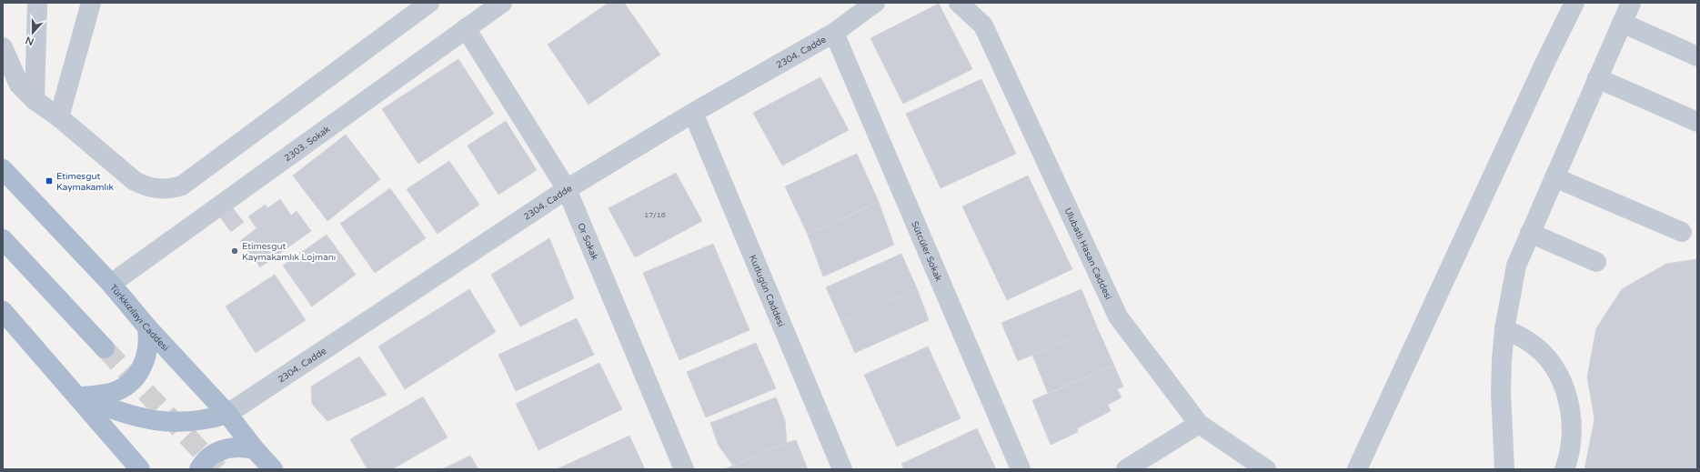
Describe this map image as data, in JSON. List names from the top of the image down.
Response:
{
  "streets": {
    "main road": ["Türkkızılayı Caddesi"],
    "street": [
      "2304. Cadde",
      "2303. Sokak",
      "Or Sokak",
      "Sütcüler Sokak",
      "Ulubatlı Hasan Caddesi",
      "Kutlugün Caddesi"
    ]
  },
  "crossings": [
    ["2304. Cadde", "Or Sokak"],
    ["2304. Cadde", "Sütcüler Sokak"],
    ["2304. Cadde", "Kutlugün Caddesi"],
    ["2304. Cadde", "Türkkızılayı Caddesi"],
    ["2303. Sokak", "Or Sokak"],
    ["2303. Sokak", "Türkkızılayı Caddesi"]
  ],
  "places": {
    "transit": ["Etimesgut Kaymakamlık"],
    "other": ["Etimesgut Kaymakamlık Lojmanı"]
  },
  "house_numbers": ["17/16"],
  "north": "bottom"
}
